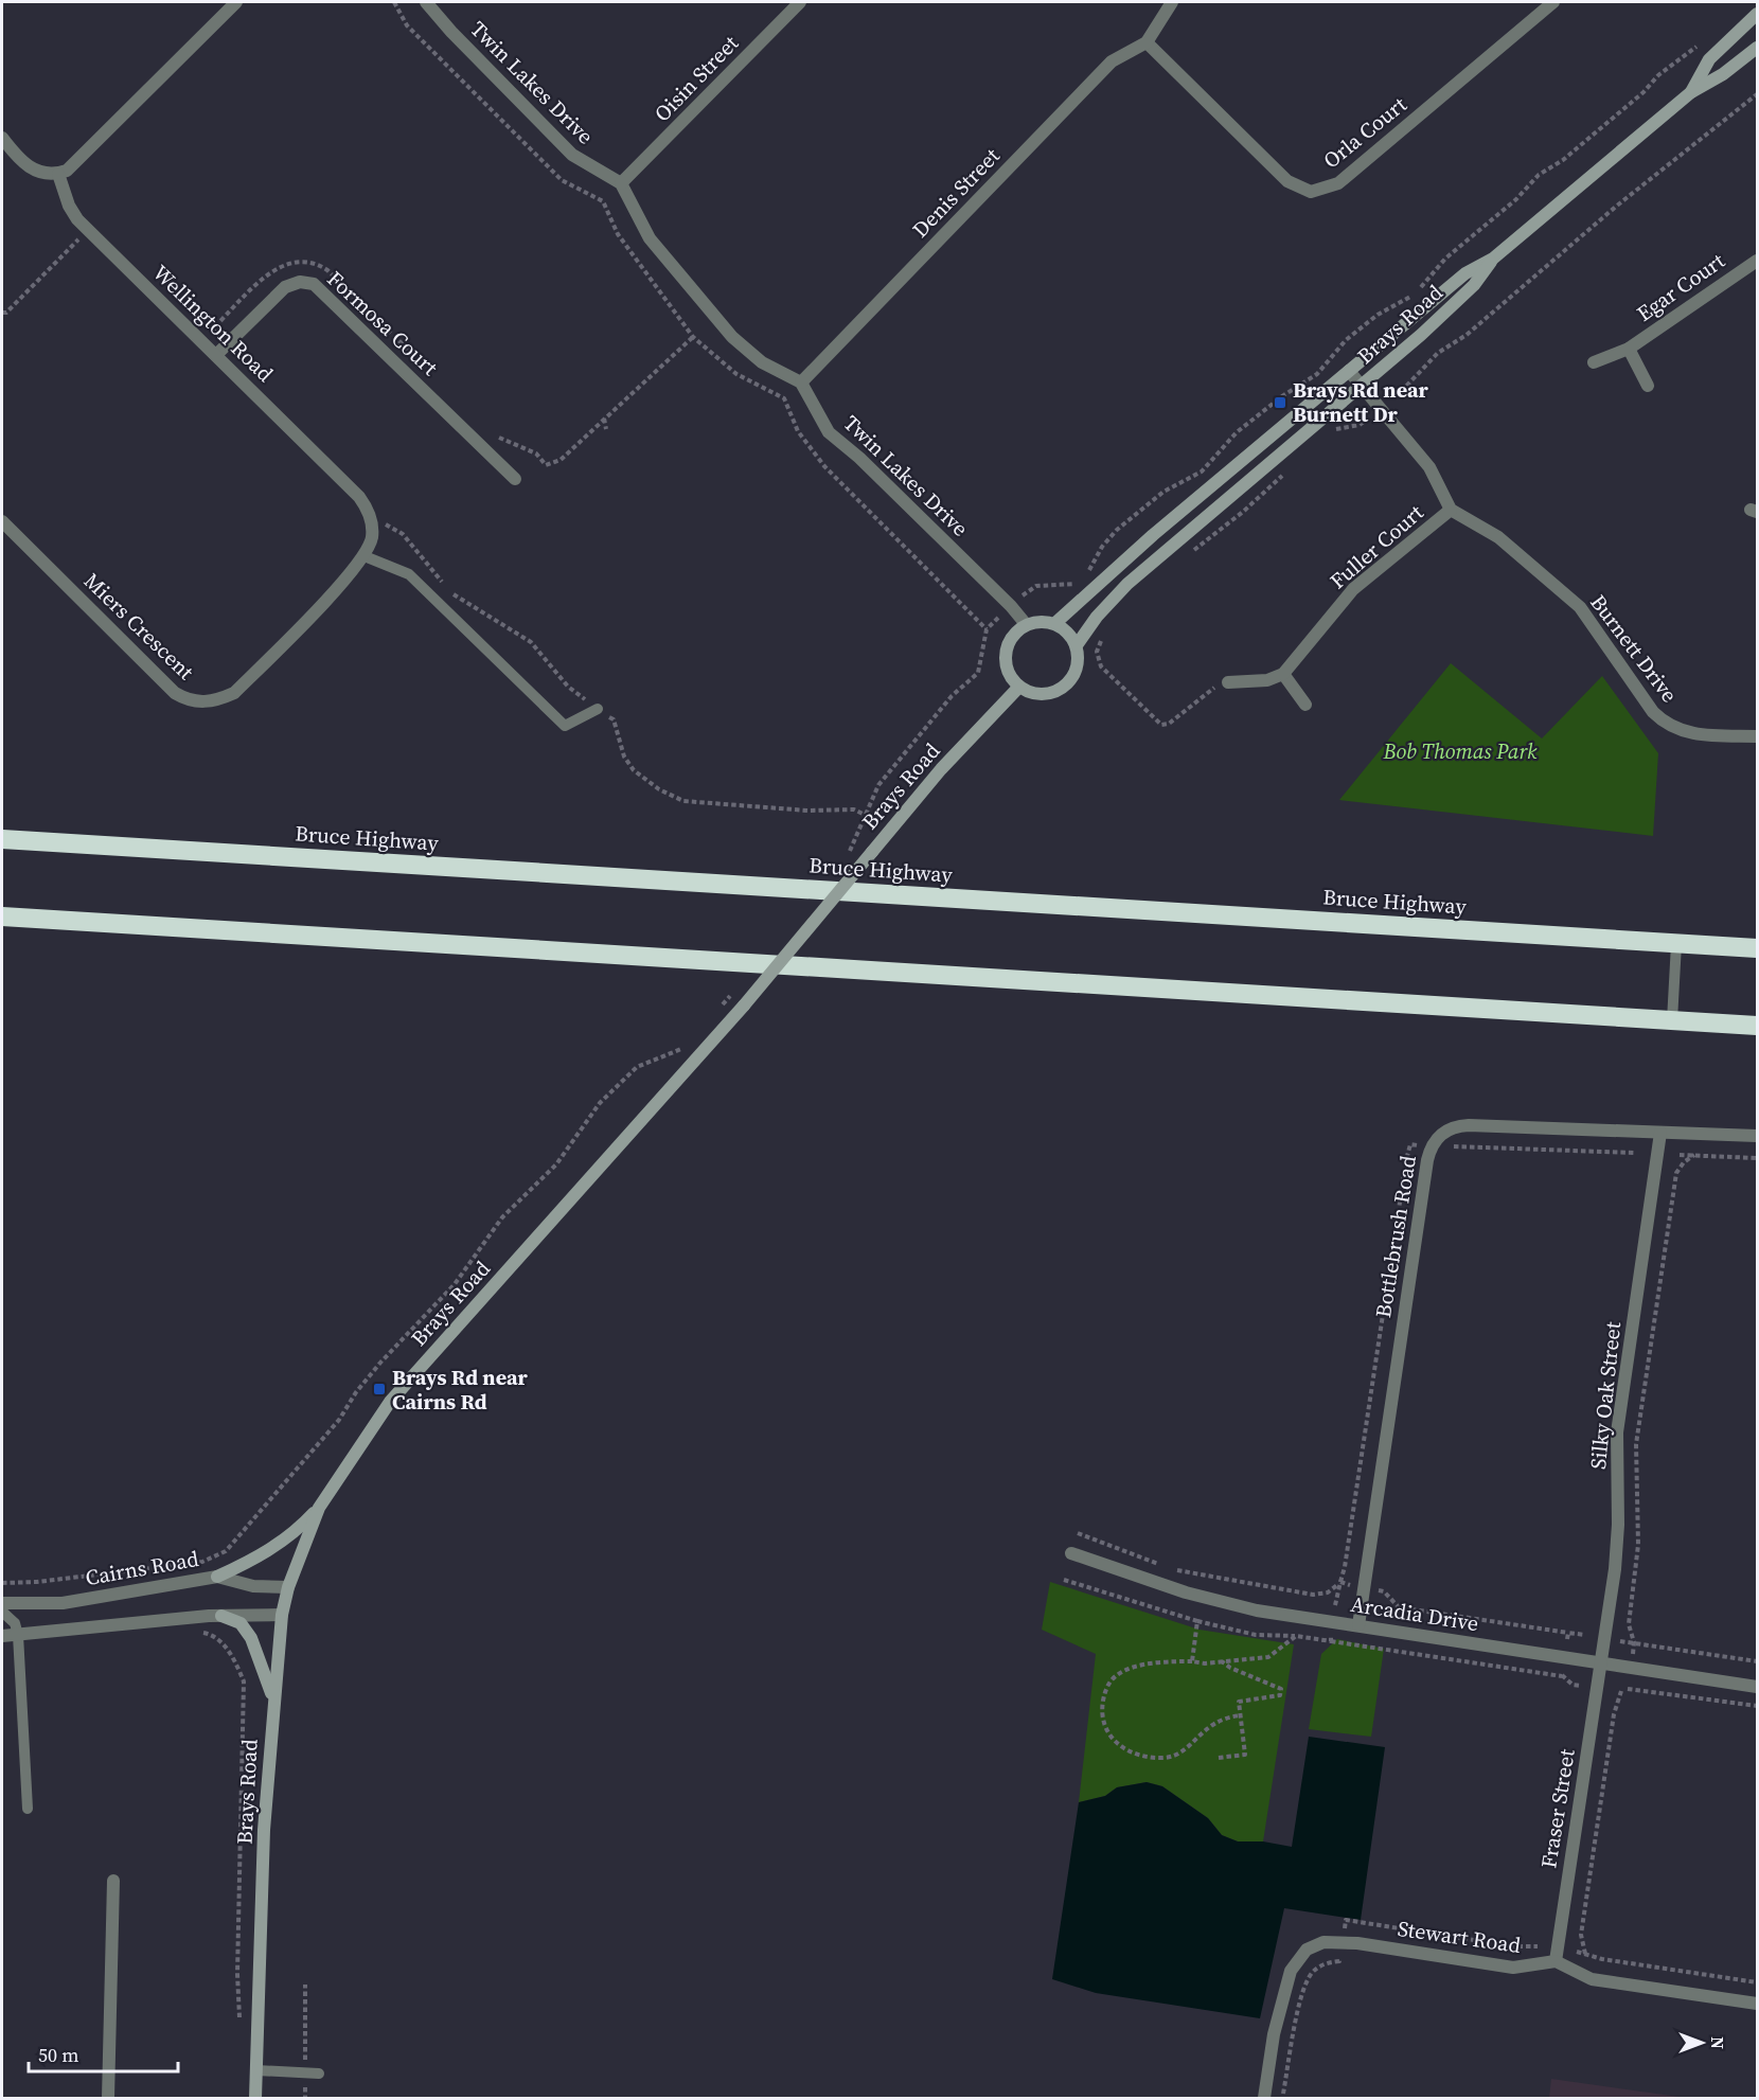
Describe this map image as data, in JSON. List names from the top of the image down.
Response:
{
  "streets": {
    "highway": ["Bruce Highway"],
    "main road": ["Brays Road"],
    "street": [
      "Oisin Street",
      "Twin Lakes Drive",
      "Orla Court",
      "Denis Street",
      "Egar Court",
      "Wellington Road",
      "Formosa Court",
      "Fuller Court",
      "Miers Crescent",
      "Burnett Drive",
      "Bottlebrush Road",
      "Silky Oak Street",
      "Cairns Road",
      "Arcadia Drive",
      "Fraser Street",
      "Stewart Road"
    ]
  },
  "crossings": [
    ["Oisin Street", "Twin Lakes Drive"],
    ["Twin Lakes Drive", "Denis Street"],
    ["Twin Lakes Drive", "Brays Road"],
    ["Orla Court", "Denis Street"],
    ["Wellington Road", "Formosa Court"],
    ["Brays Road", "Cairns Road"],
    ["Fuller Court", "Burnett Drive"],
    ["Bottlebrush Road", "Silky Oak Street"],
    ["Bottlebrush Road", "Arcadia Drive"],
    ["Silky Oak Street", "Arcadia Drive"],
    ["Silky Oak Street", "Fraser Street"],
    ["Arcadia Drive", "Fraser Street"],
    ["Fraser Street", "Stewart Road"]
  ],
  "parks": ["Bob Thomas Park"],
  "places": {
    "transit": ["Brays Rd near Burnett Dr", "Brays Rd near Cairns Rd"]
  },
  "scale_bar": "50 m",
  "north": "right"
}
